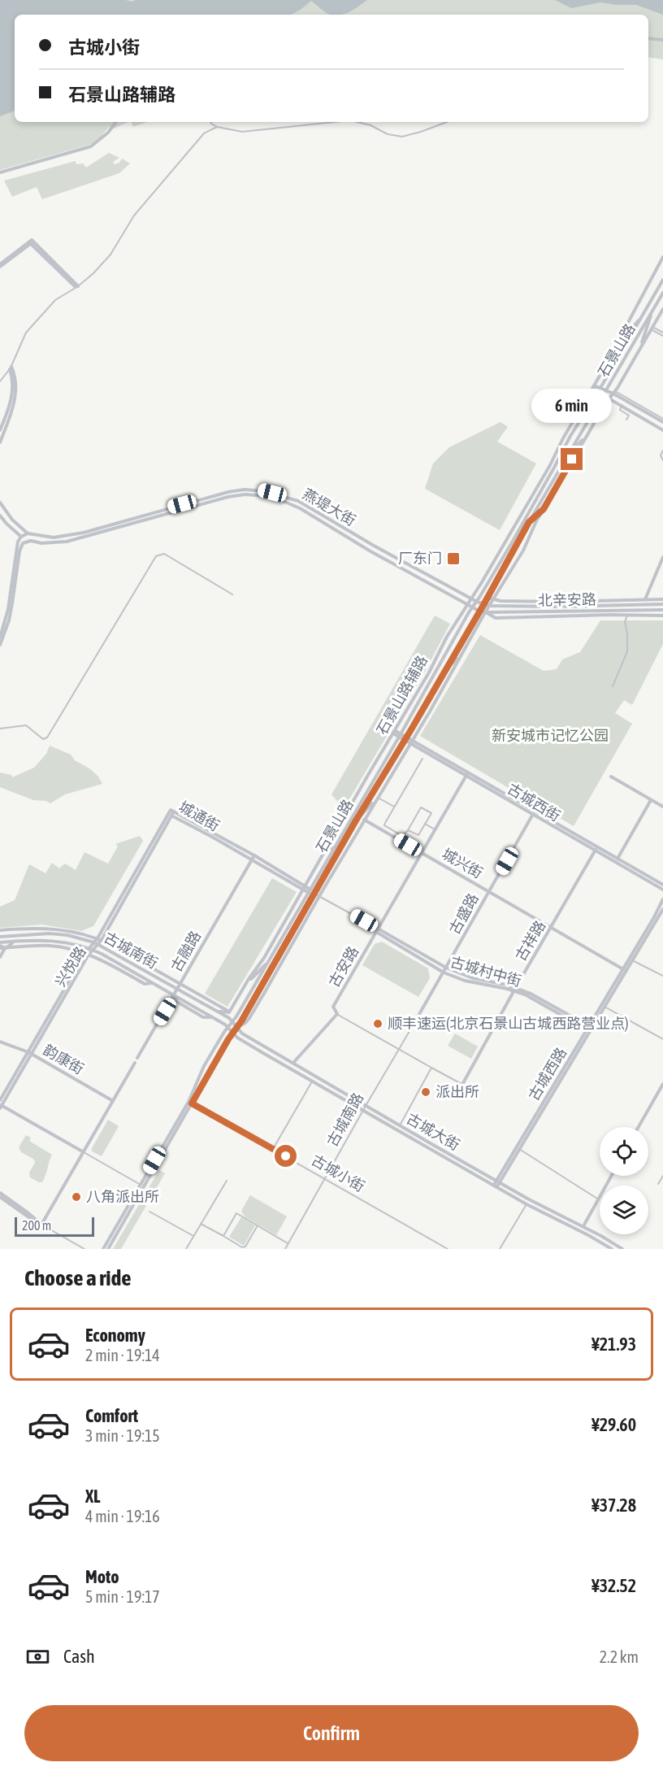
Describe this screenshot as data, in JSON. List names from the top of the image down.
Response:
{
  "streets": {
    "main road": [
      "石景山路",
      "燕堤大街",
      "北辛安路",
      "石景山路辅路",
      "古城西街",
      "城通街",
      "城兴街",
      "古盛路",
      "古祥路",
      "古城南街",
      "古融路",
      "兴悦路",
      "古安路",
      "古城村中街",
      "韵康街",
      "古城西路",
      "古城大街"
    ],
    "street": ["古城南路", "古城小街"]
  },
  "crossings": [
    ["石景山路", "燕堤大街"],
    ["石景山路", "北辛安路"],
    ["石景山路", "石景山路辅路"],
    ["石景山路", "古城西街"],
    ["石景山路", "城通街"],
    ["石景山路", "古城南街"],
    ["石景山路", "古城大街"],
    ["燕堤大街", "北辛安路"],
    ["燕堤大街", "石景山路辅路"],
    ["北辛安路", "石景山路辅路"],
    ["石景山路辅路", "古城西街"],
    ["石景山路辅路", "城通街"],
    ["石景山路辅路", "城兴街"],
    ["石景山路辅路", "古城南街"],
    ["石景山路辅路", "古城大街"],
    ["古城西街", "古盛路"],
    ["古城西街", "古祥路"],
    ["古城西街", "古安路"],
    ["城通街", "古融路"],
    ["城通街", "兴悦路"],
    ["城兴街", "古盛路"],
    ["城兴街", "古祥路"],
    ["城兴街", "古安路"],
    ["城兴街", "古城西路"],
    ["古盛路", "古城村中街"],
    ["古盛路", "古城南路"],
    ["古祥路", "古城村中街"],
    ["古城南街", "古融路"],
    ["古城南街", "兴悦路"],
    ["古城南街", "古城大街"],
    ["兴悦路", "韵康街"],
    ["古安路", "古城村中街"],
    ["古城村中街", "古城西路"],
    ["古城西路", "古城大街"],
    ["古城南路", "古城大街"],
    ["古城南路", "古城小街"]
  ],
  "parks": ["新安城市记忆公园"],
  "places": {
    "transit": ["厂东门"],
    "other": ["顺丰速运(北京石景山古城西路营业点)", "派出所", "八角派出所"]
  },
  "scale_bar": "200 m",
  "page": {
    "banner": ["古城小街", "石景山路辅路"],
    "bubble": "6 min",
    "scale": "200 m",
    "heading": "Choose a ride",
    "list": [
      {
        "name": "Economy",
        "note": "2 min · 19:14",
        "value": "¥21.93"
      },
      {
        "name": "Comfort",
        "note": "3 min · 19:15",
        "value": "¥29.60"
      },
      {
        "name": "XL",
        "note": "4 min · 19:16",
        "value": "¥37.28"
      },
      {
        "name": "Moto",
        "note": "5 min · 19:17",
        "value": "¥32.52"
      }
    ],
    "pay": ["Cash", "2.2 km"],
    "buttons": "Confirm"
  }
}
